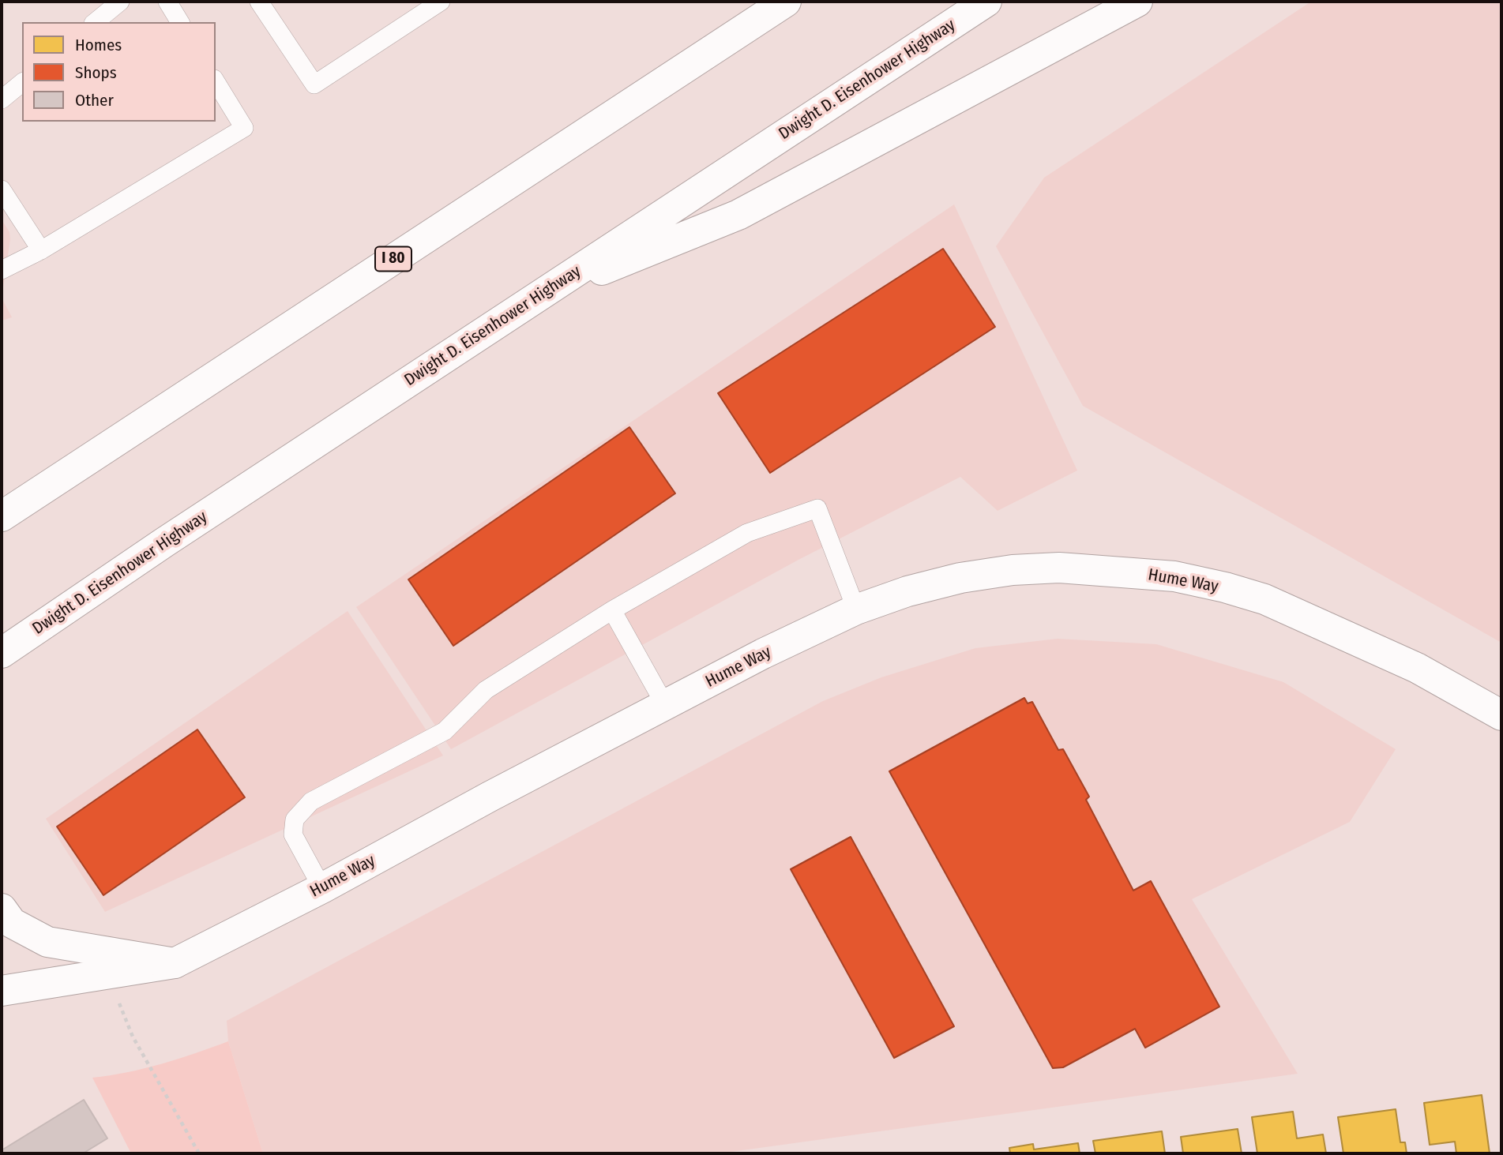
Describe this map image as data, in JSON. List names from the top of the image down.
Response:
{
  "streets": {
    "main road": ["Dwight D. Eisenhower Highway", "I 80", "Hume Way"]
  },
  "legend": ["Homes", "Shops", "Other"]
}
